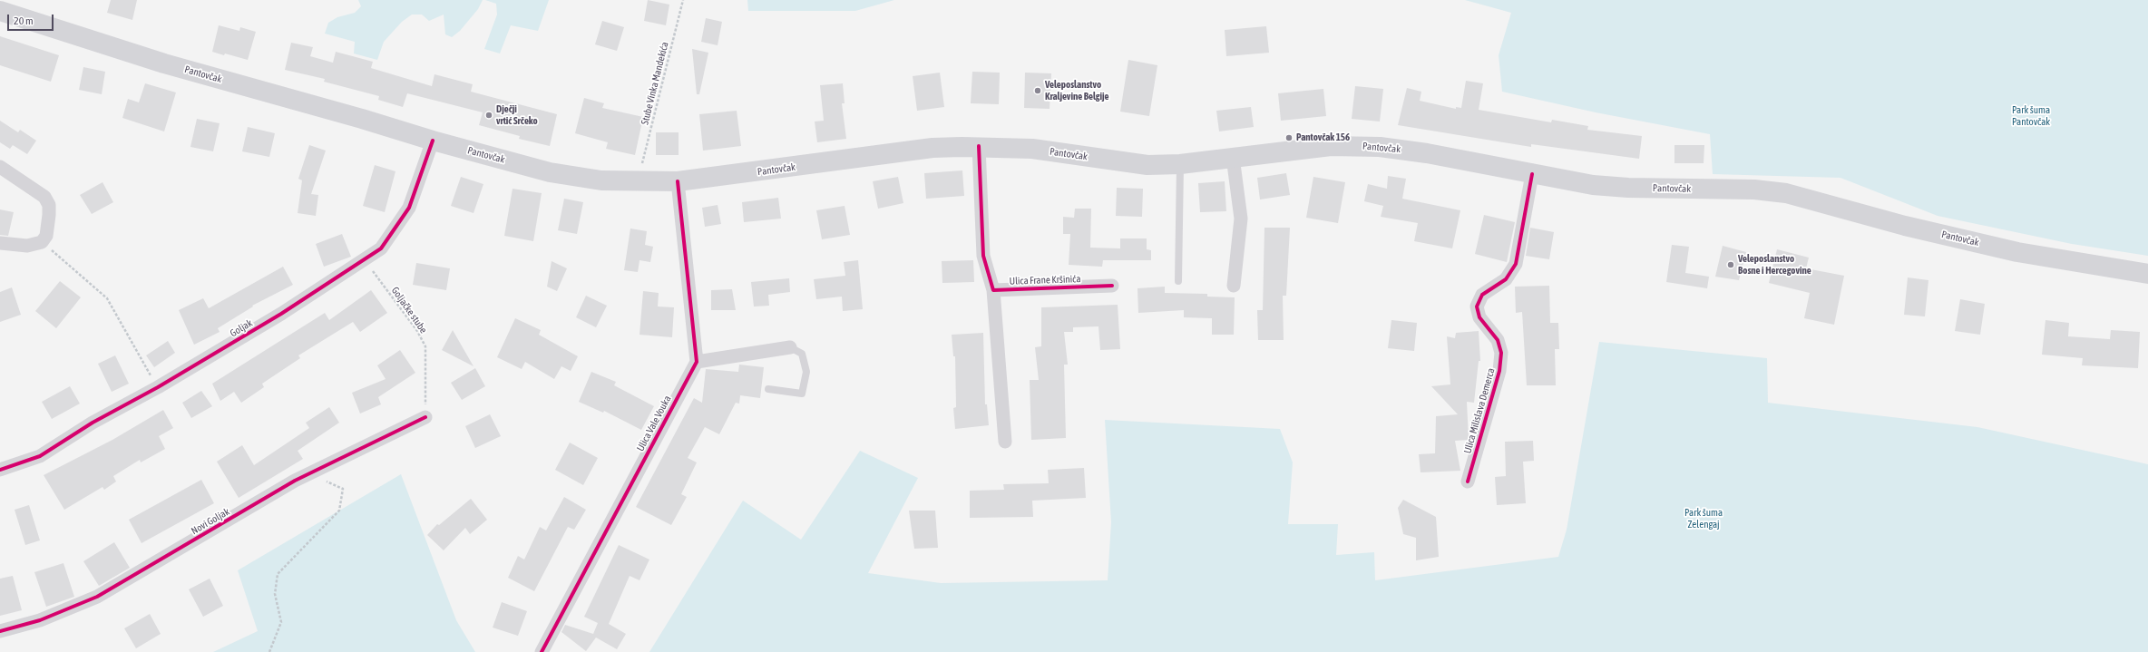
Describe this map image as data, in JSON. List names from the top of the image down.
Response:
{
  "streets": {
    "main road": ["Pantovčak"],
    "street": [
      "Ulica Frane Kršinića",
      "Goljak",
      "Ulica Milislava Demerca",
      "Ulica Vale Vouka",
      "Novi Goljak"
    ],
    "path": ["Stube Vinka Mandekića", "Goljačke stube"]
  },
  "crossings": [
    ["Pantovčak", "Goljak"],
    ["Pantovčak", "Ulica Milislava Demerca"],
    ["Goljačke stube", "Goljak"],
    ["Goljačke stube", "Novi Goljak"]
  ],
  "parks": ["Park šuma Pantovčak", "Park šuma Zelengaj"],
  "places": [
    "Veleposlanstvo Kraljevine Belgije",
    "Dječji vrtić Srčeko",
    "Pantovčak 156",
    "Veleposlanstvo Bosne i Hercegovine"
  ],
  "scale_bar": "20 m"
}
